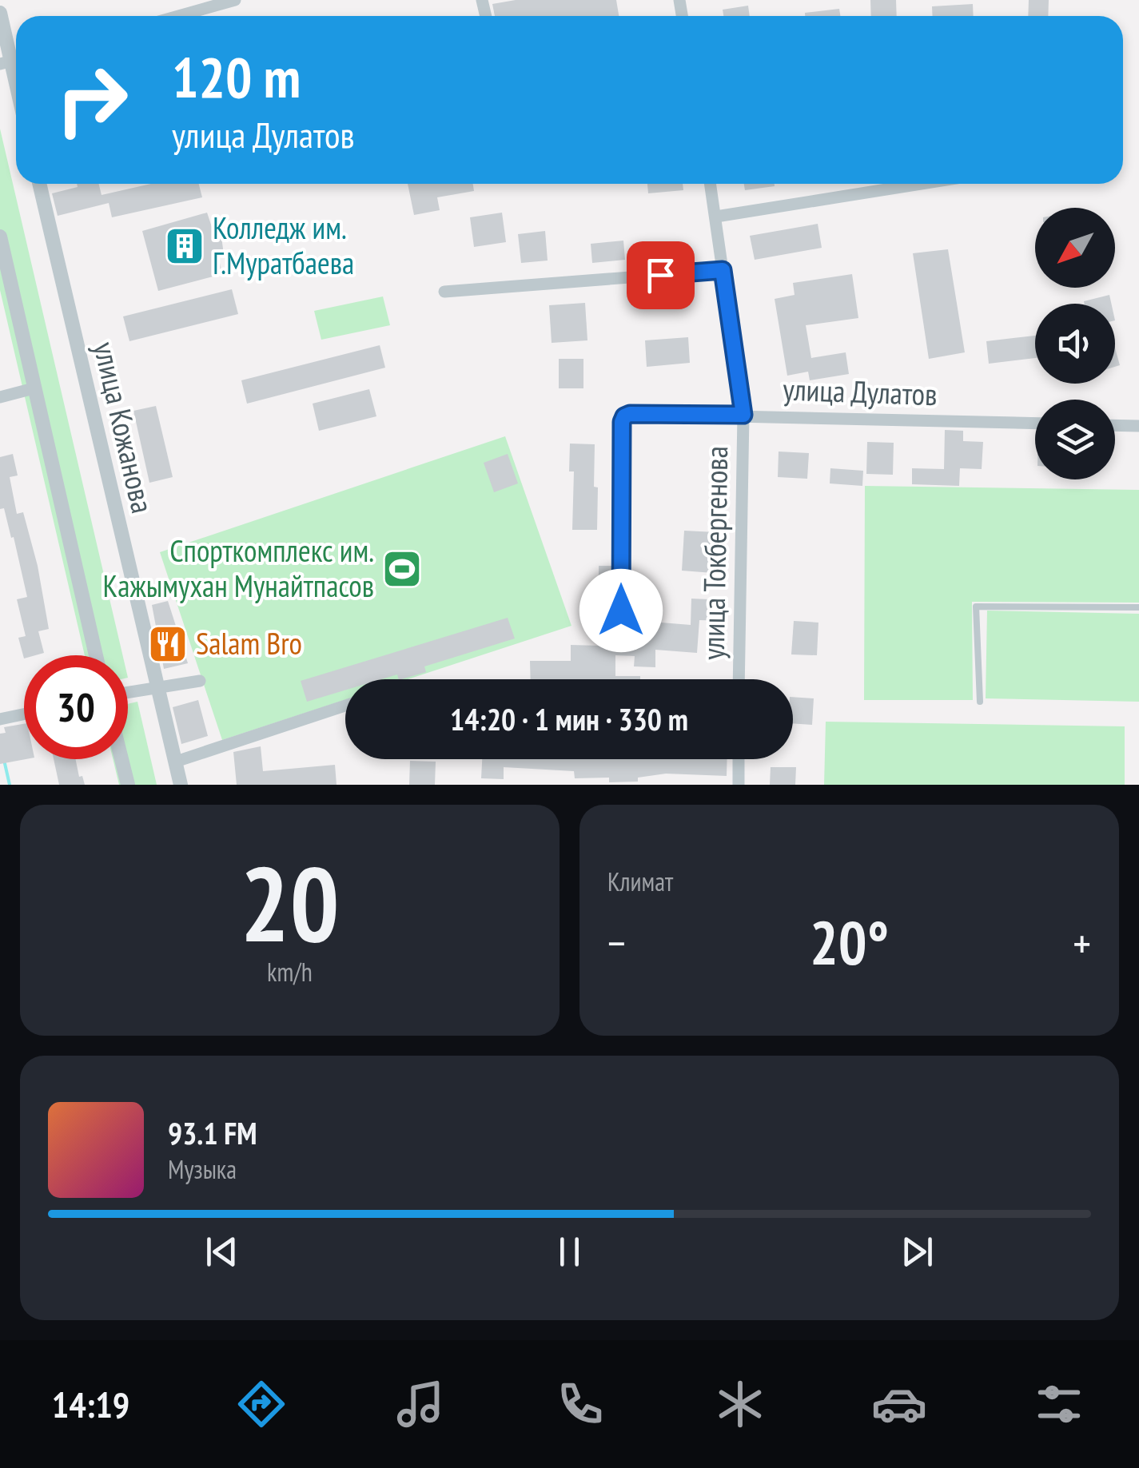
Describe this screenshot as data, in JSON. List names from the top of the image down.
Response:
{
  "streets": {
    "street": ["улица Дулатов", "улица Кожанова", "улица Токбергенова"]
  },
  "crossings": [
    ["улица Дулатов", "улица Токбергенова"]
  ],
  "places": {
    "building": ["Колледж им. Г.Муратбаева"],
    "sports": ["Спорткомплекс им. Кажымухан Мунайтпасов"],
    "restaurant": ["Salam Bro"]
  },
  "north": "bottom left",
  "page": {
    "turn": ["120 m", "улица Дулатов"],
    "limit": "30",
    "trip": "14:20 · 1 мин · 330 m",
    "tile": [
      ["20", "km/h"],
      "Климат"
    ],
    "heat": ["−", "20°", "+"],
    "song": ["93.1 FM", "Музыка"],
    "tabs": "14:19"
  }
}
